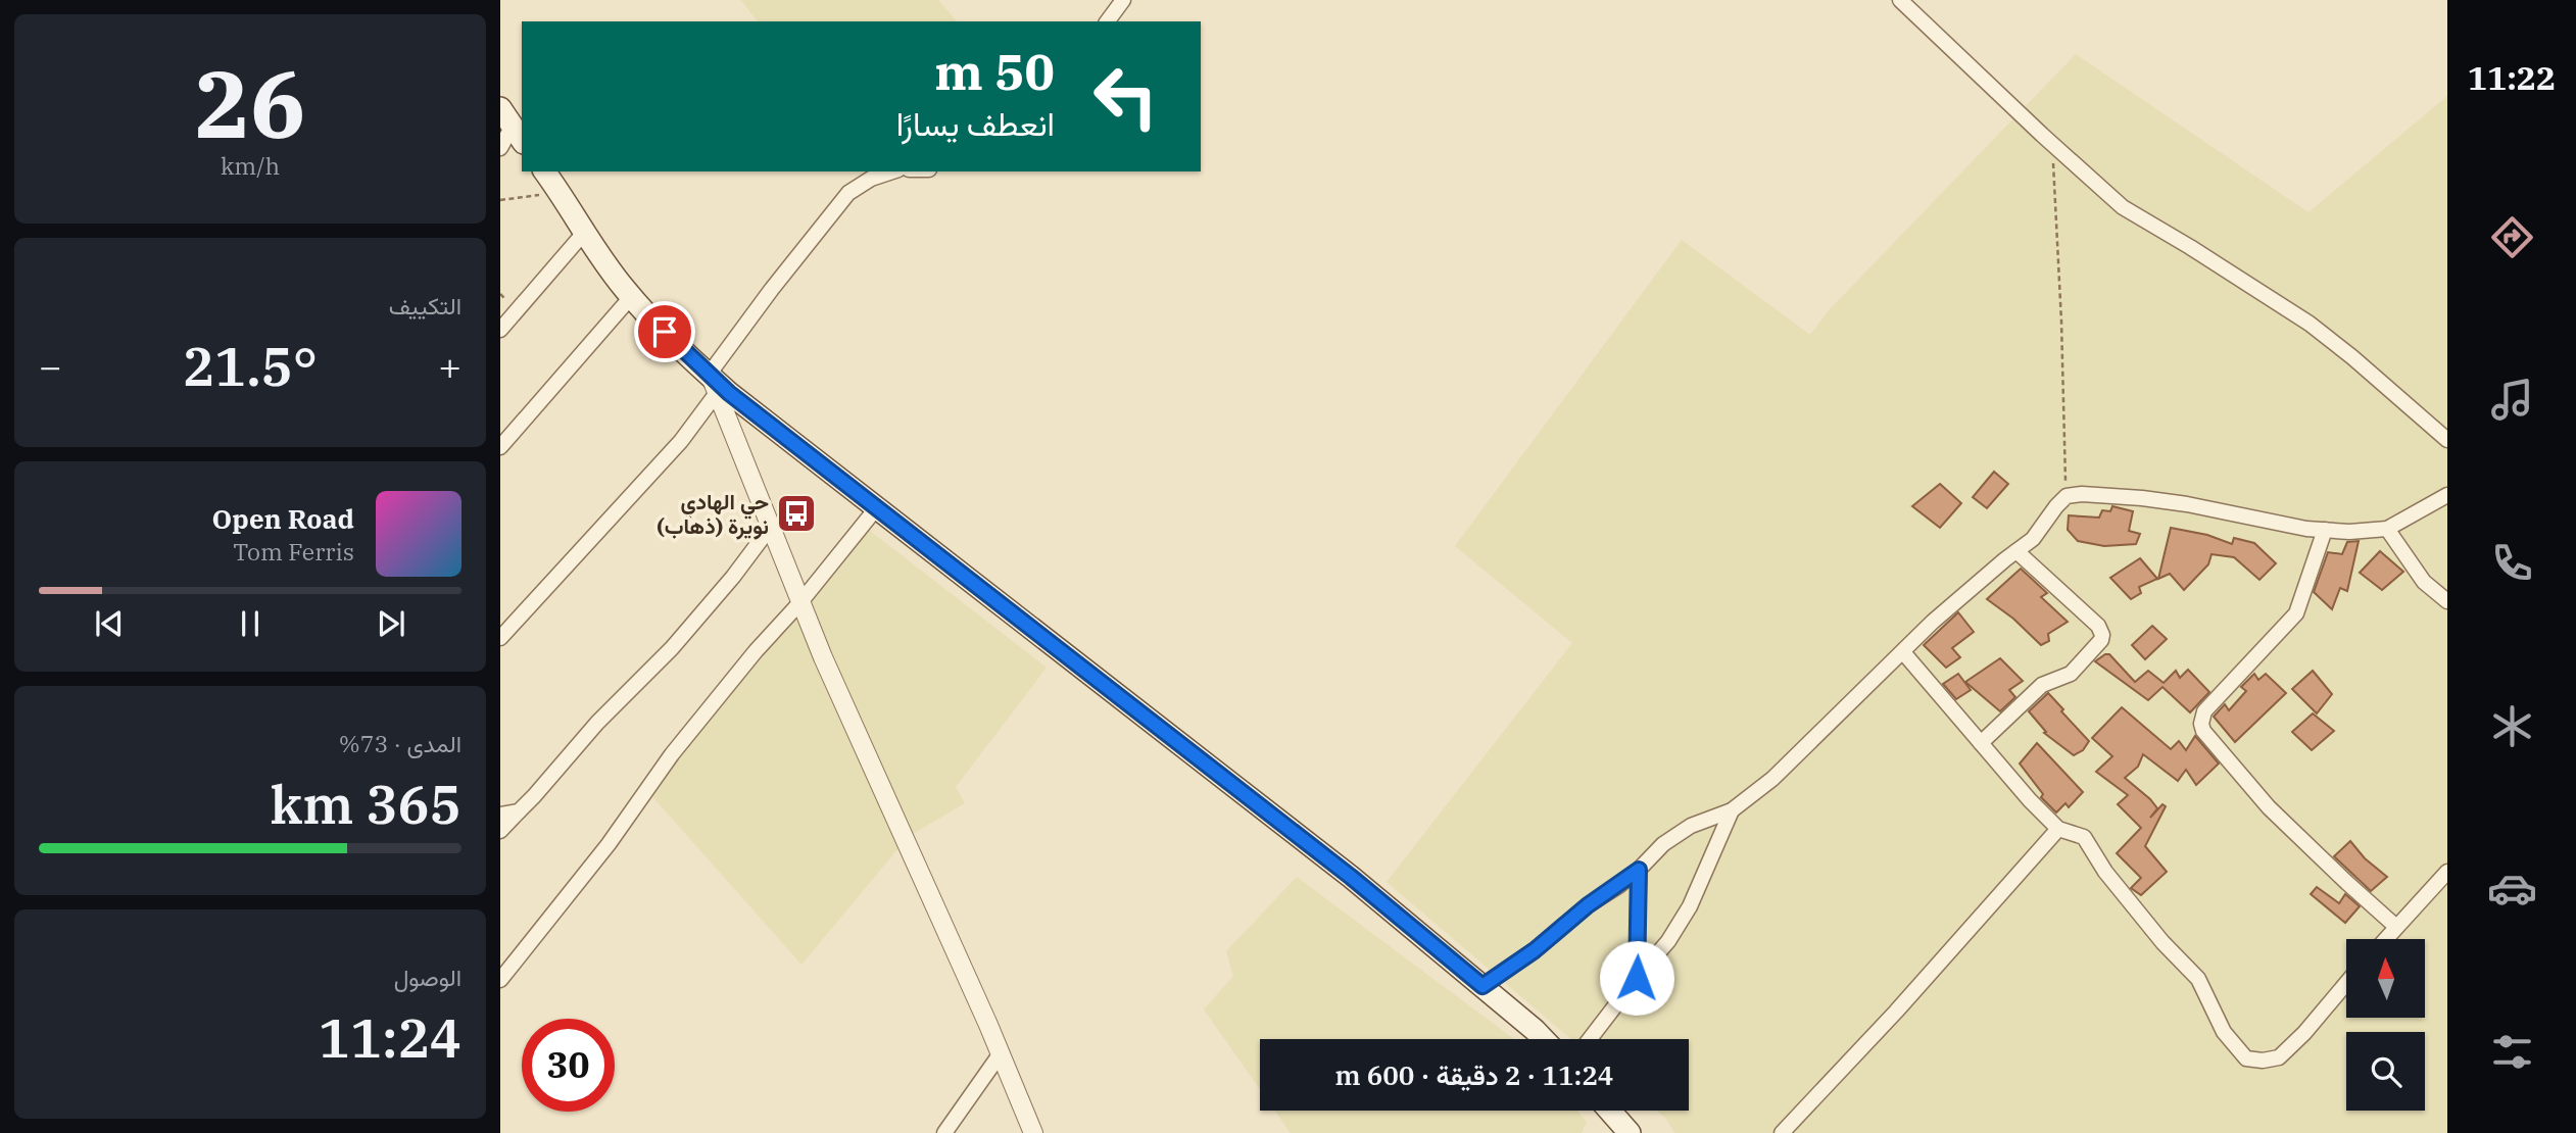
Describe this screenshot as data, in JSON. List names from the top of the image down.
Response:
{
  "places": {
    "bus stop": ["حي الهادي نويرة (ذهاب)"]
  },
  "north": "top",
  "page": {
    "tabs": "11:22",
    "tile": [
      ["26", "km/h"],
      "التكييف",
      ["المدى · 73%", "365 km"],
      ["الوصول", "11:24"]
    ],
    "turn": ["50 m", "انعطف يسارًا"],
    "heat": ["−", "21.5°", "+"],
    "song": ["Open Road", "Tom Ferris"],
    "limit": "30",
    "trip": "11:24 · 2 دقيقة · 600 m"
  }
}
